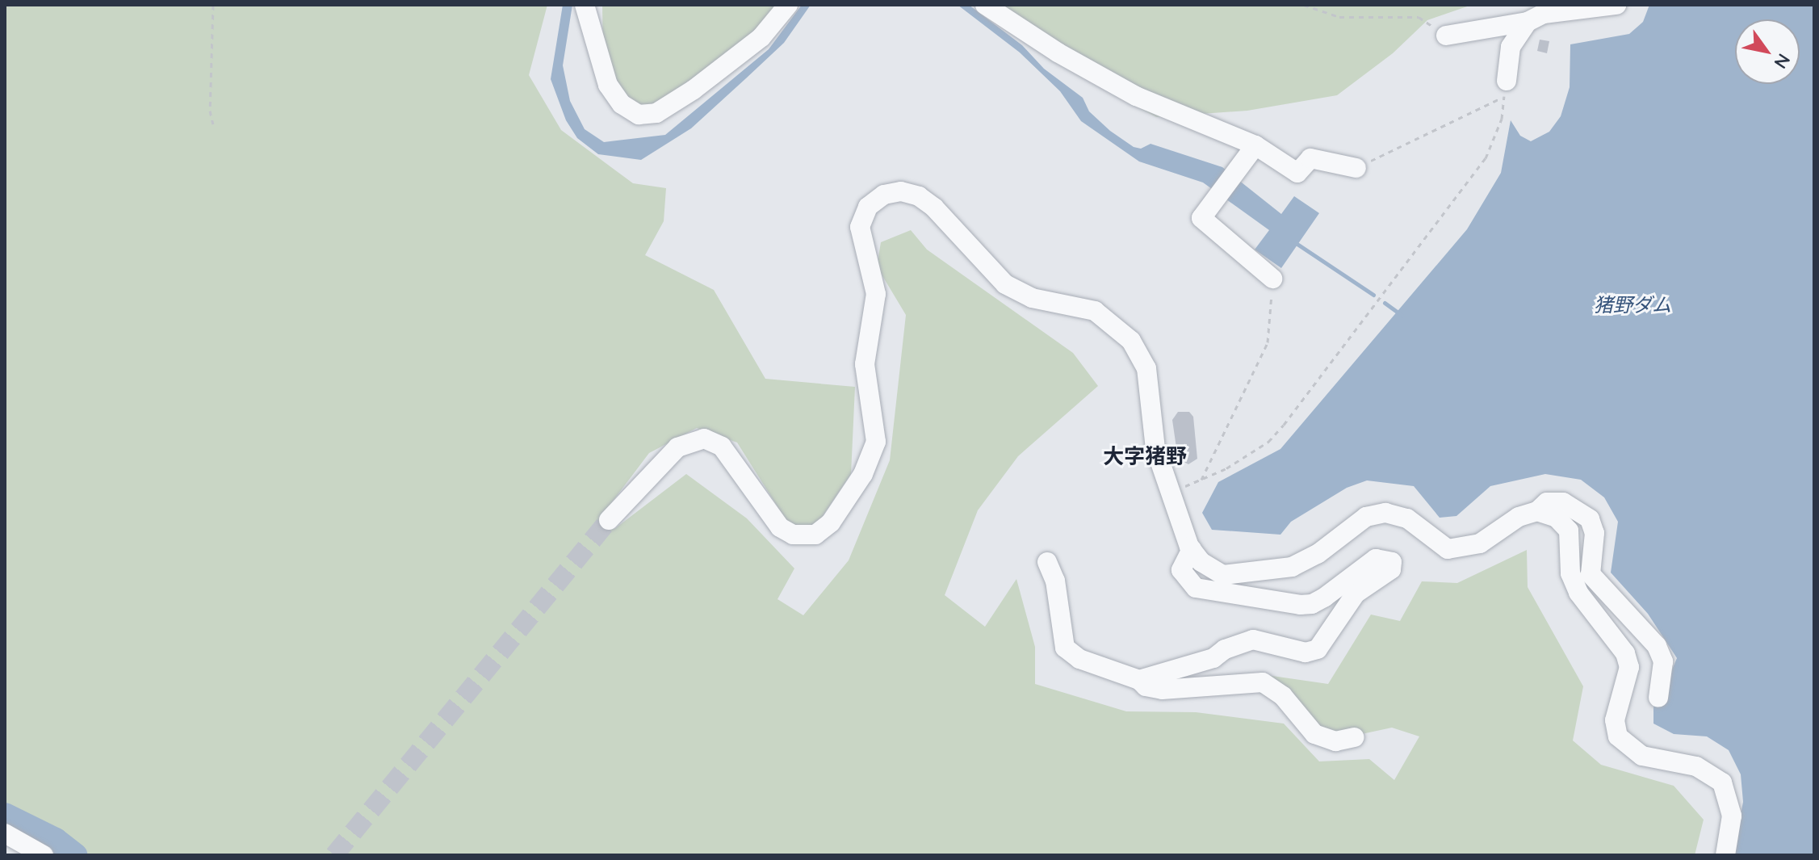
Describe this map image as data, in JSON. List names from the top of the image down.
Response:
{
  "districts": ["大字猪野"],
  "water": ["猪野ダム"],
  "north": "bottom right"
}
